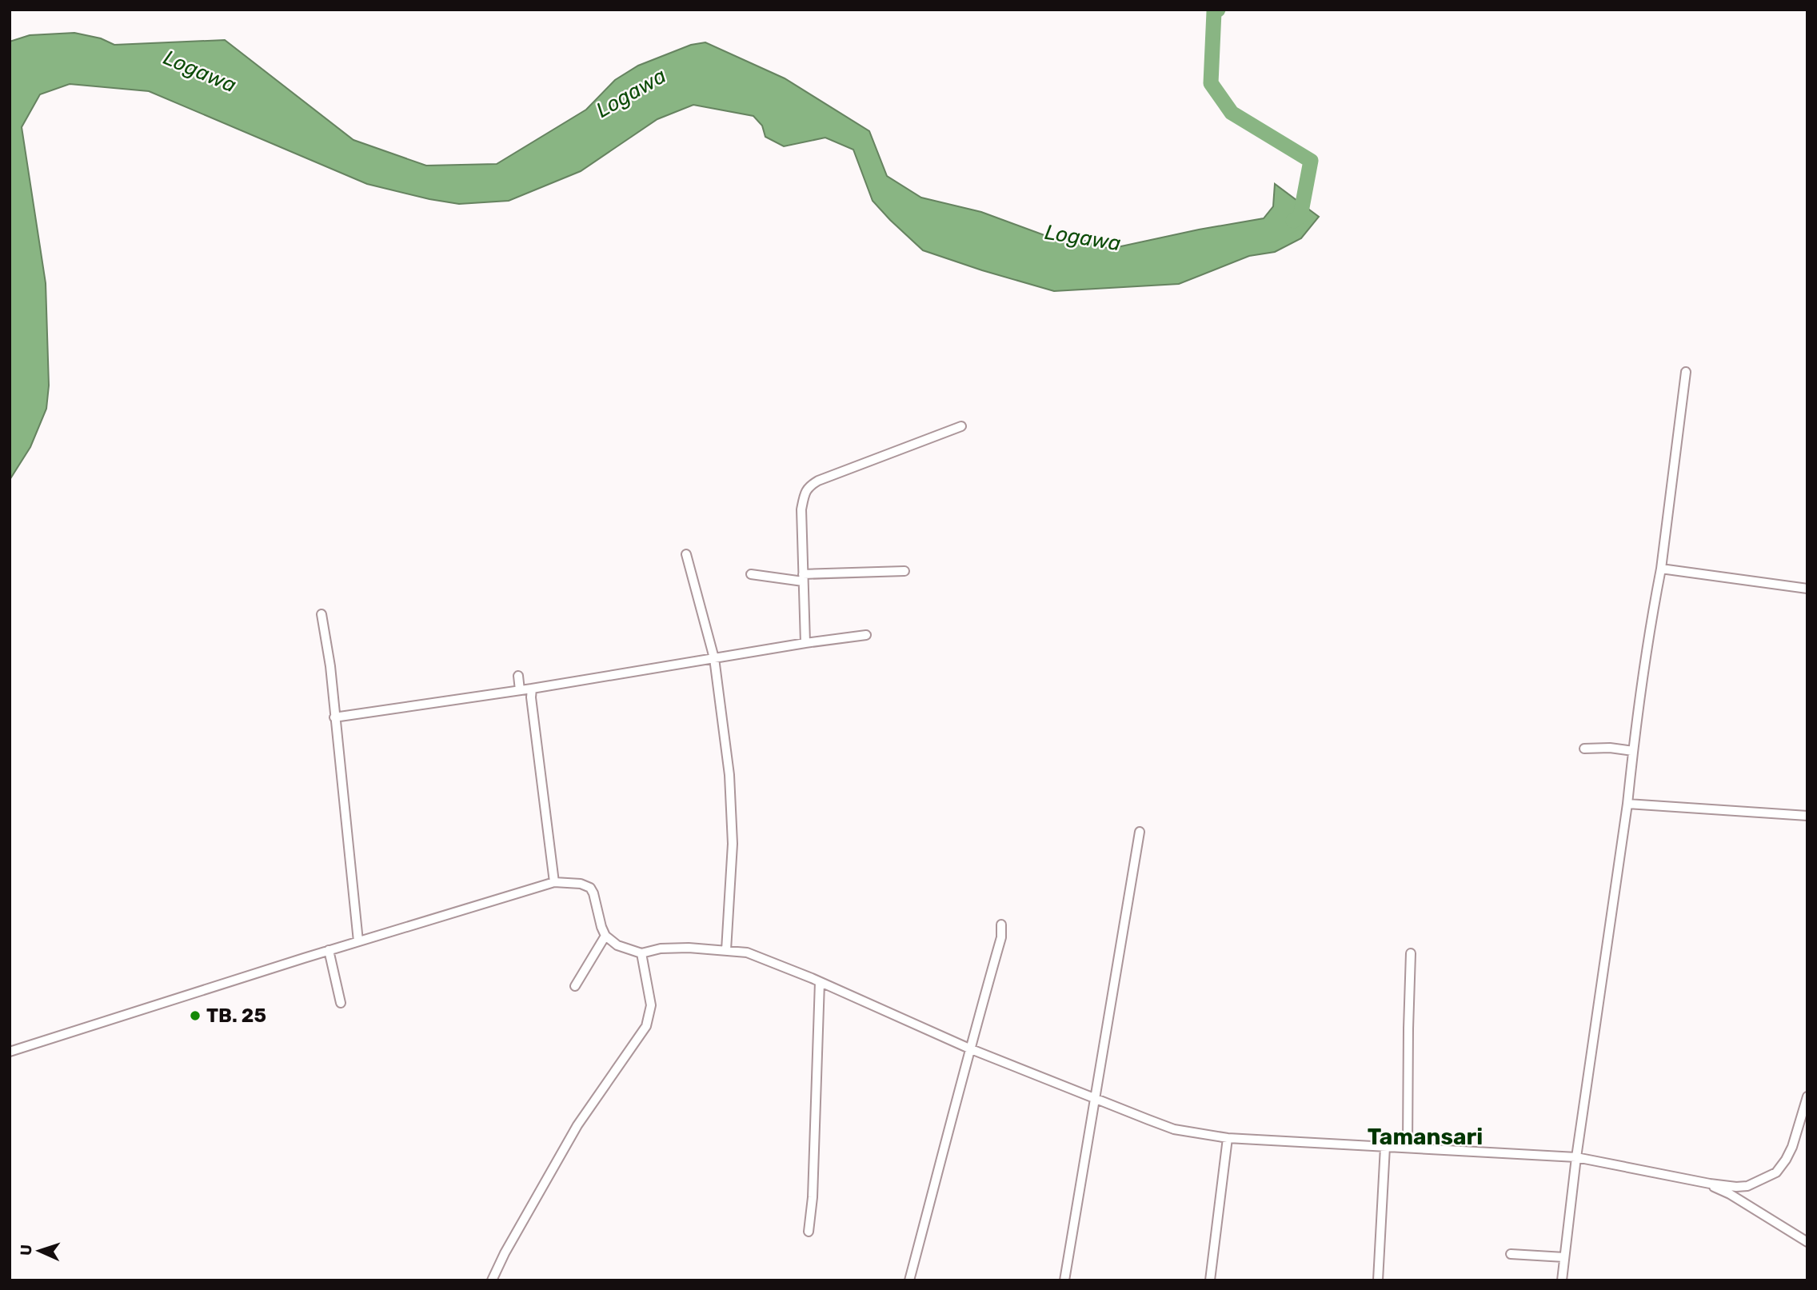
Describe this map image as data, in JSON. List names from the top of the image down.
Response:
{
  "districts": ["Tamansari"],
  "water": ["Logawa"],
  "places": ["TB. 25"],
  "north": "left"
}
